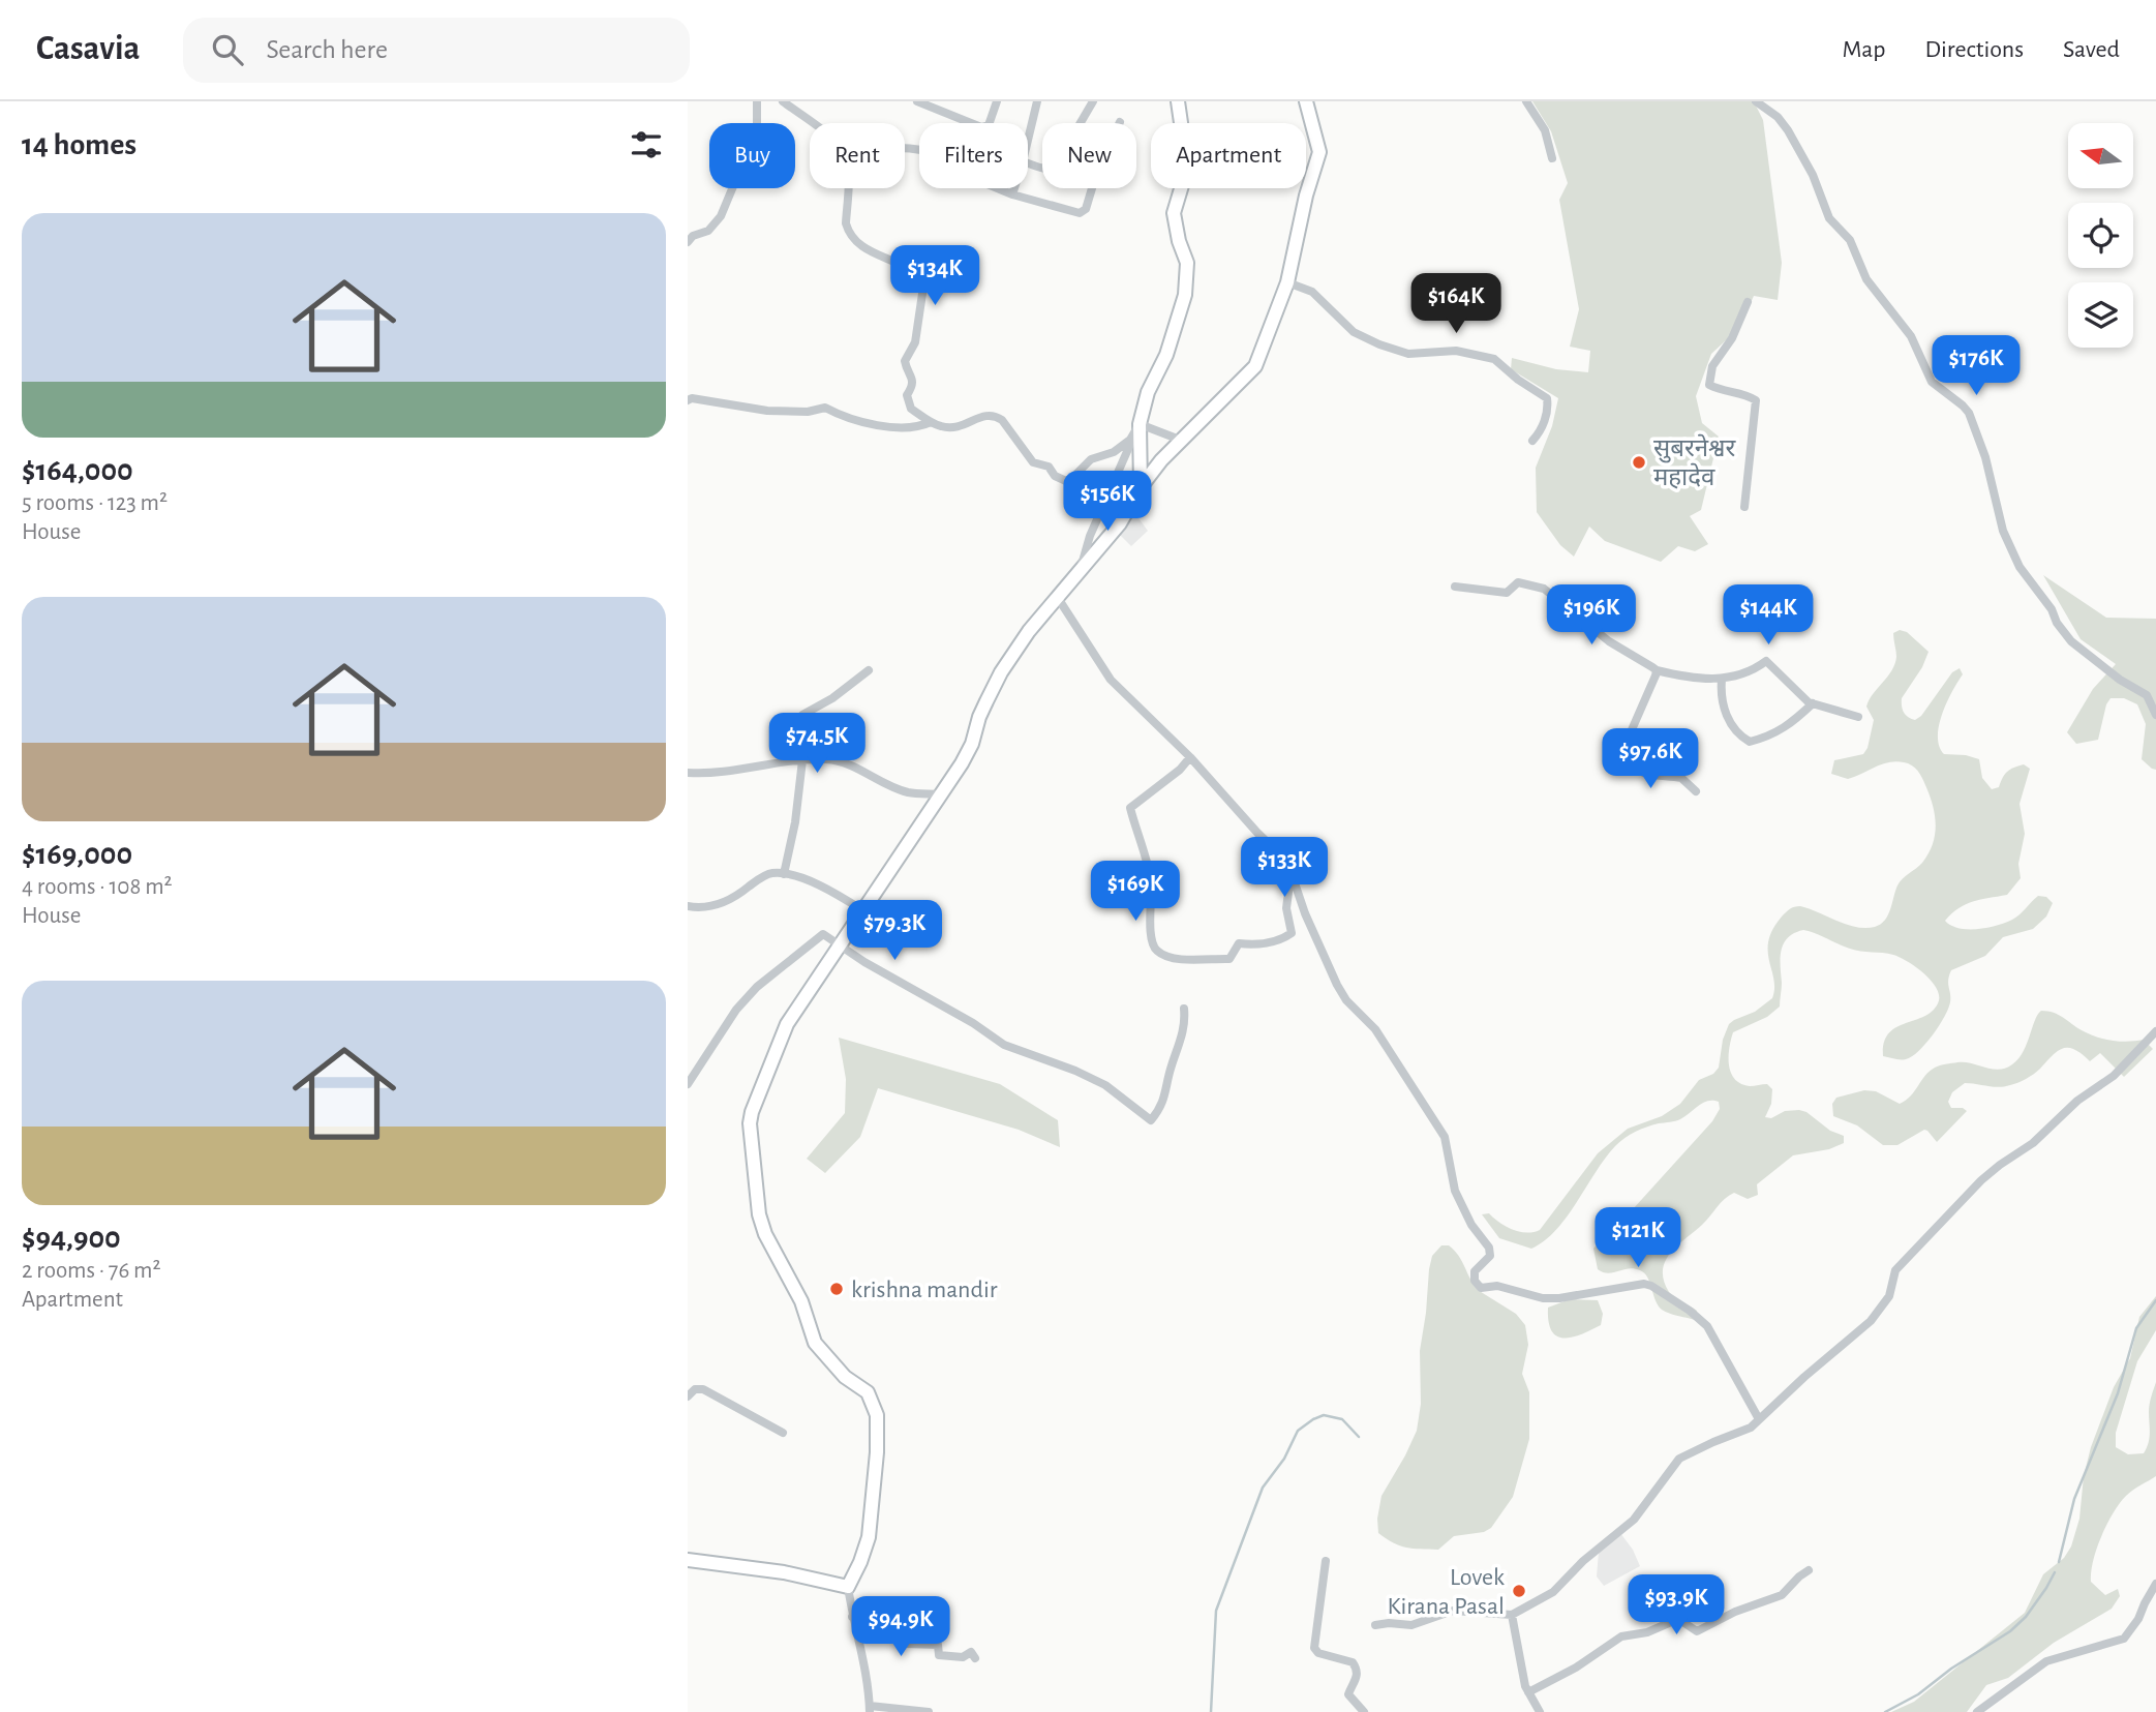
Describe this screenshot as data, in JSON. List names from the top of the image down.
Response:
{
  "places": ["सुबरनेश्वर महादेव", "krishna mandir", "Lovek Kirana Pasal"],
  "north": "left",
  "page": {
    "header": "Casavia",
    "search": "Search here",
    "nav": ["Map", "Directions", "Saved"],
    "heading": "14 homes",
    "chip": [
      "Buy",
      "Rent",
      "Filters",
      "New",
      "Apartment"
    ],
    "list": [
      {
        "name": "$164,000",
        "note": "5 rooms · 123 m² · House"
      },
      {
        "name": "$169,000",
        "note": "4 rooms · 108 m² · House"
      },
      {
        "name": "$94,900",
        "note": "2 rooms · 76 m² · Apartment"
      }
    ],
    "price": [
      "$134K",
      "$164K",
      "$176K",
      "$156K",
      "$196K",
      "$144K",
      "$74.5K",
      "$97.6K",
      "$133K",
      "$169K",
      "$79.3K",
      "$121K",
      "$93.9K",
      "$94.9K"
    ]
  }
}
